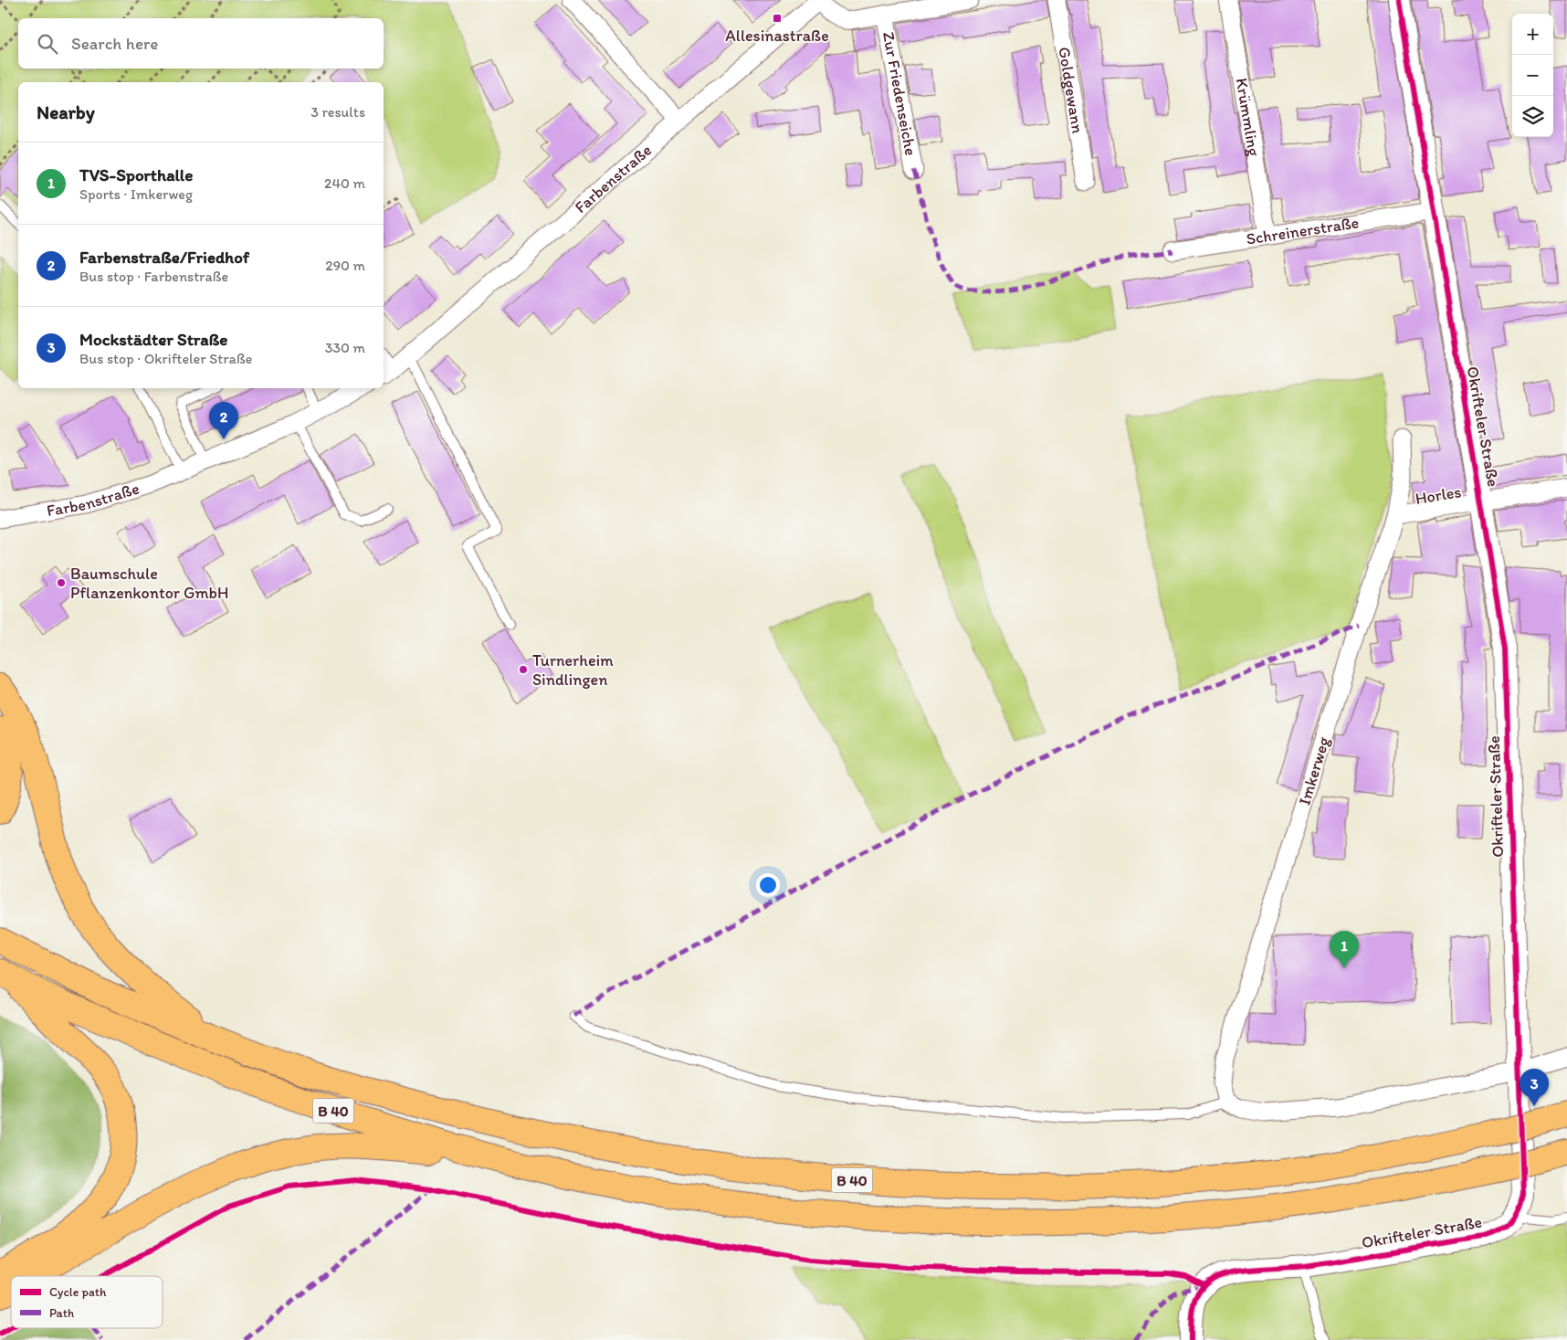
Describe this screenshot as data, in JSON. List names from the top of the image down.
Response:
{
  "streets": {
    "highway": ["B 40"],
    "street": [
      "Goldgewann",
      "Zur Friedenseiche",
      "Krümmling",
      "Farbenstraße",
      "Schreinerstraße",
      "Okrifteler Straße",
      "Horles",
      "Imkerweg"
    ]
  },
  "crossings": [
    ["Krümmling", "Schreinerstraße"],
    ["Schreinerstraße", "Okrifteler Straße"],
    ["Okrifteler Straße", "Horles"],
    ["Horles", "Imkerweg"]
  ],
  "places": {
    "transit": ["Allesinastraße"],
    "other": ["Baumschule Pflanzenkontor GmbH", "Turnerheim Sindlingen"]
  },
  "legend": ["Cycle path", "Path"],
  "page": {
    "map_buttons": ["+", "−"],
    "search": "Search here",
    "heading": ["Nearby", "3 results"],
    "list": [
      {
        "mark": "1",
        "name": "TVS-Sporthalle",
        "note": "Sports · Imkerweg",
        "value": "240 m"
      },
      {
        "mark": "2",
        "name": "Farbenstraße/Friedhof",
        "note": "Bus stop · Farbenstraße",
        "value": "290 m"
      },
      {
        "mark": "3",
        "name": "Mockstädter Straße",
        "note": "Bus stop · Okrifteler Straße",
        "value": "330 m"
      }
    ],
    "pins": ["2", "1", "3"]
  }
}
